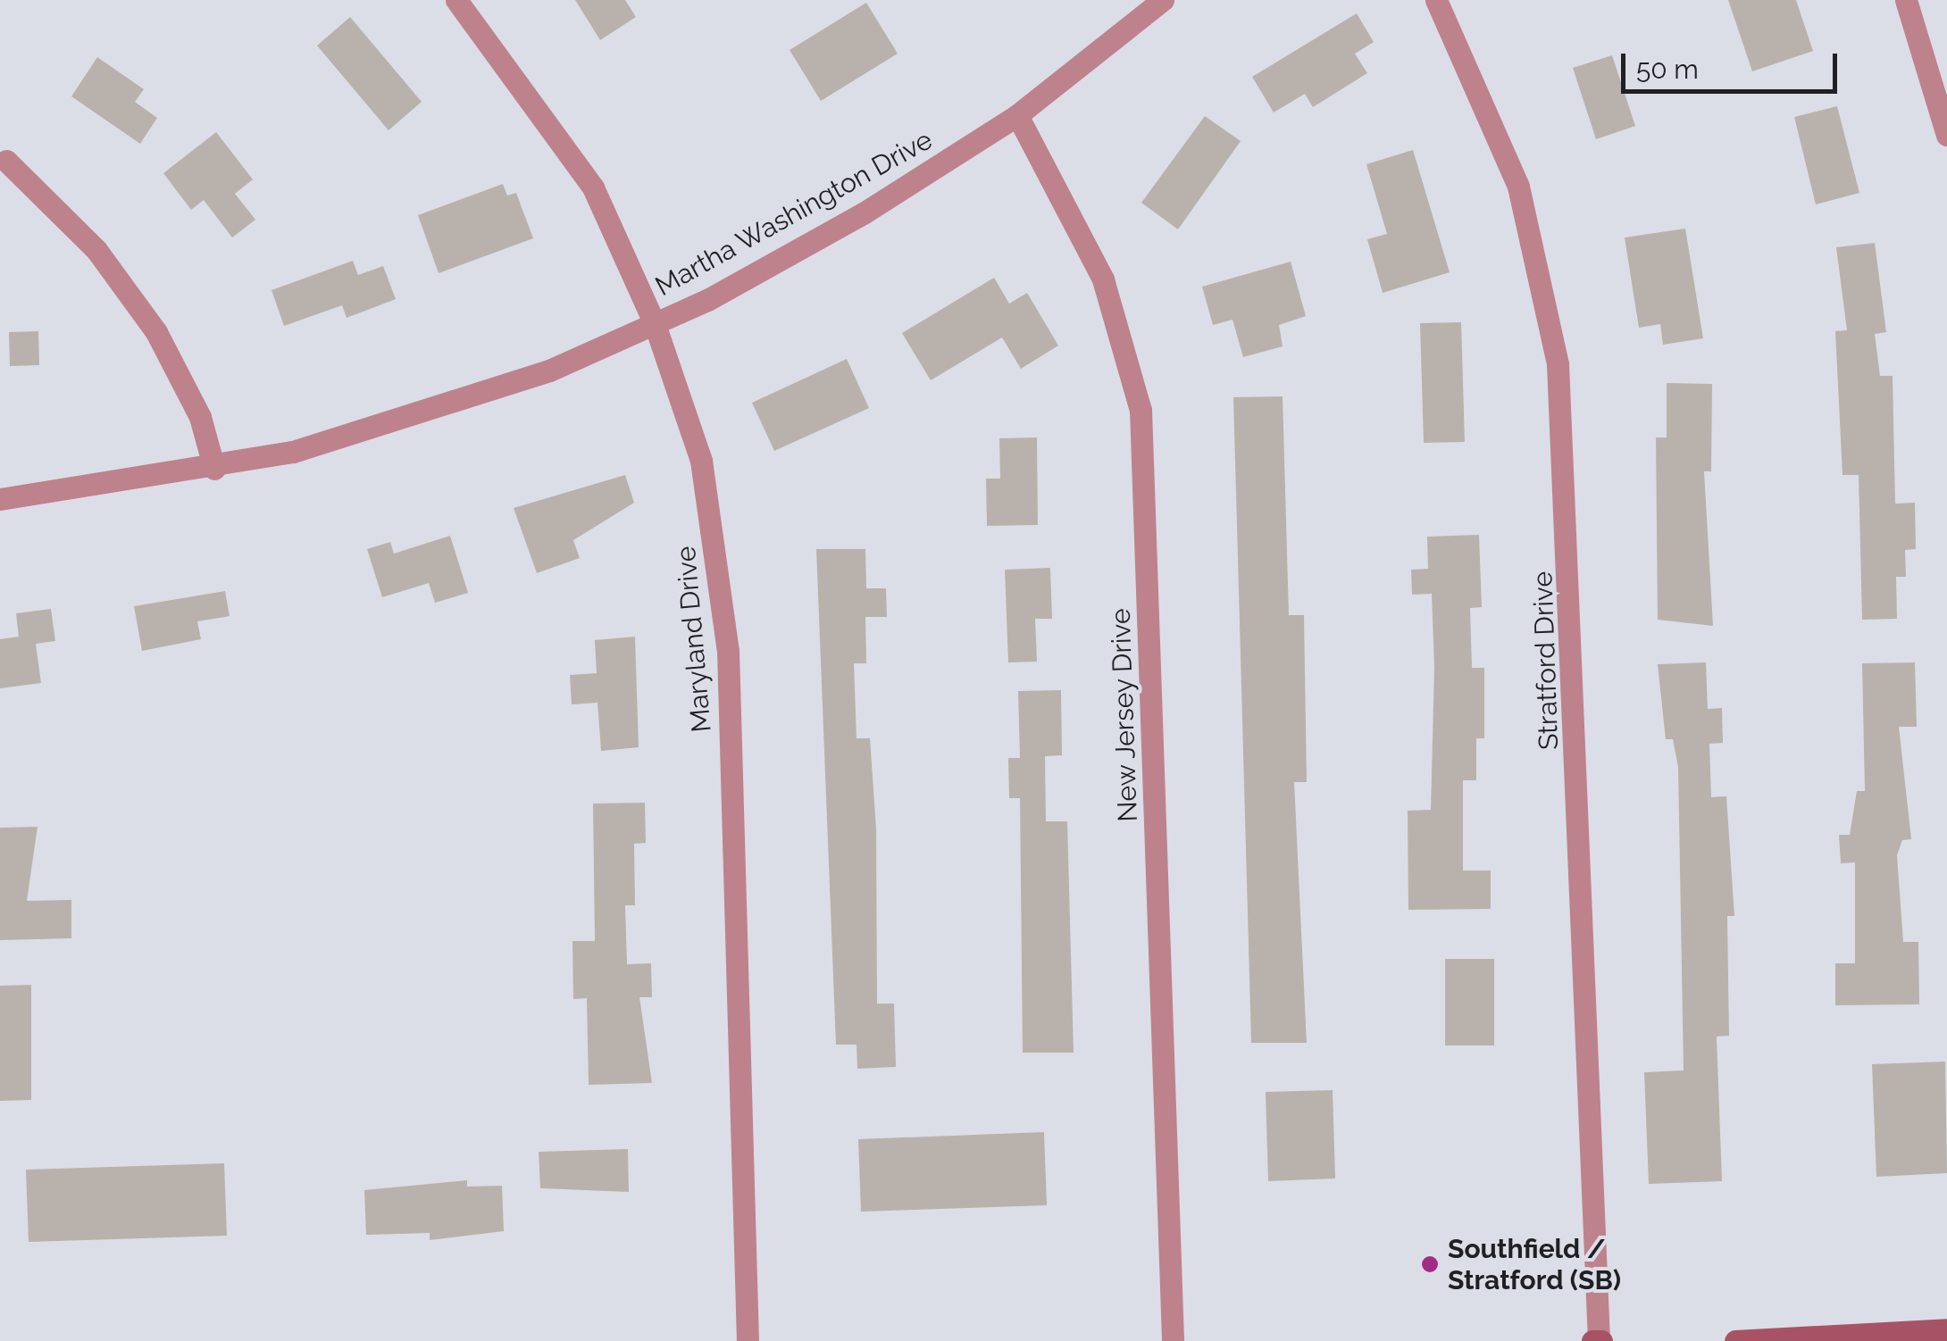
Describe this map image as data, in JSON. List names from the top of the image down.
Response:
{
  "streets": {
    "street": [
      "Martha Washington Drive",
      "Maryland Drive",
      "Stratford Drive",
      "New Jersey Drive"
    ]
  },
  "crossings": [
    ["Martha Washington Drive", "Maryland Drive"],
    ["Martha Washington Drive", "New Jersey Drive"]
  ],
  "places": ["Southfield / Stratford (SB)"],
  "scale_bar": "50 m"
}
